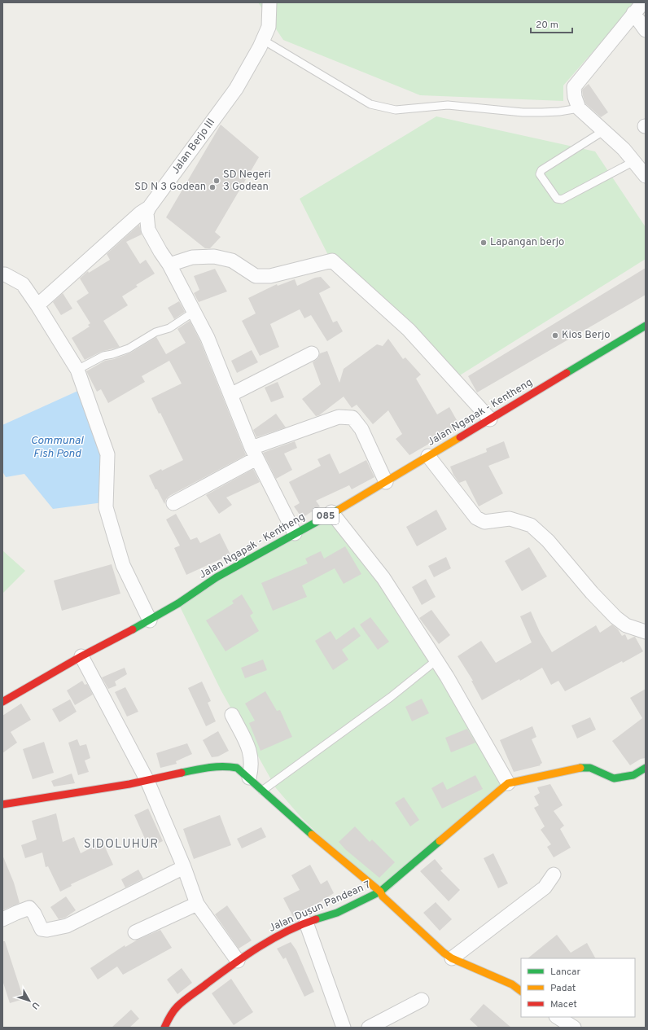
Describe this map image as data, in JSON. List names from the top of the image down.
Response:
{
  "streets": {
    "street": [
      "Jalan Berjo III",
      "Jalan Ngapak - Kentheng",
      "085",
      "Jalan Dusun Pandean 7"
    ]
  },
  "districts": ["SIDOLUHUR"],
  "water": ["Communal Fish Pond"],
  "places": [
    "SD Negeri 3 Godean",
    "SD N 3 Godean",
    "Lapangan berjo",
    "Kios Berjo"
  ],
  "legend": ["Lancar", "Padat", "Macet"],
  "scale_bar": "20 m",
  "north": "bottom right"
}
